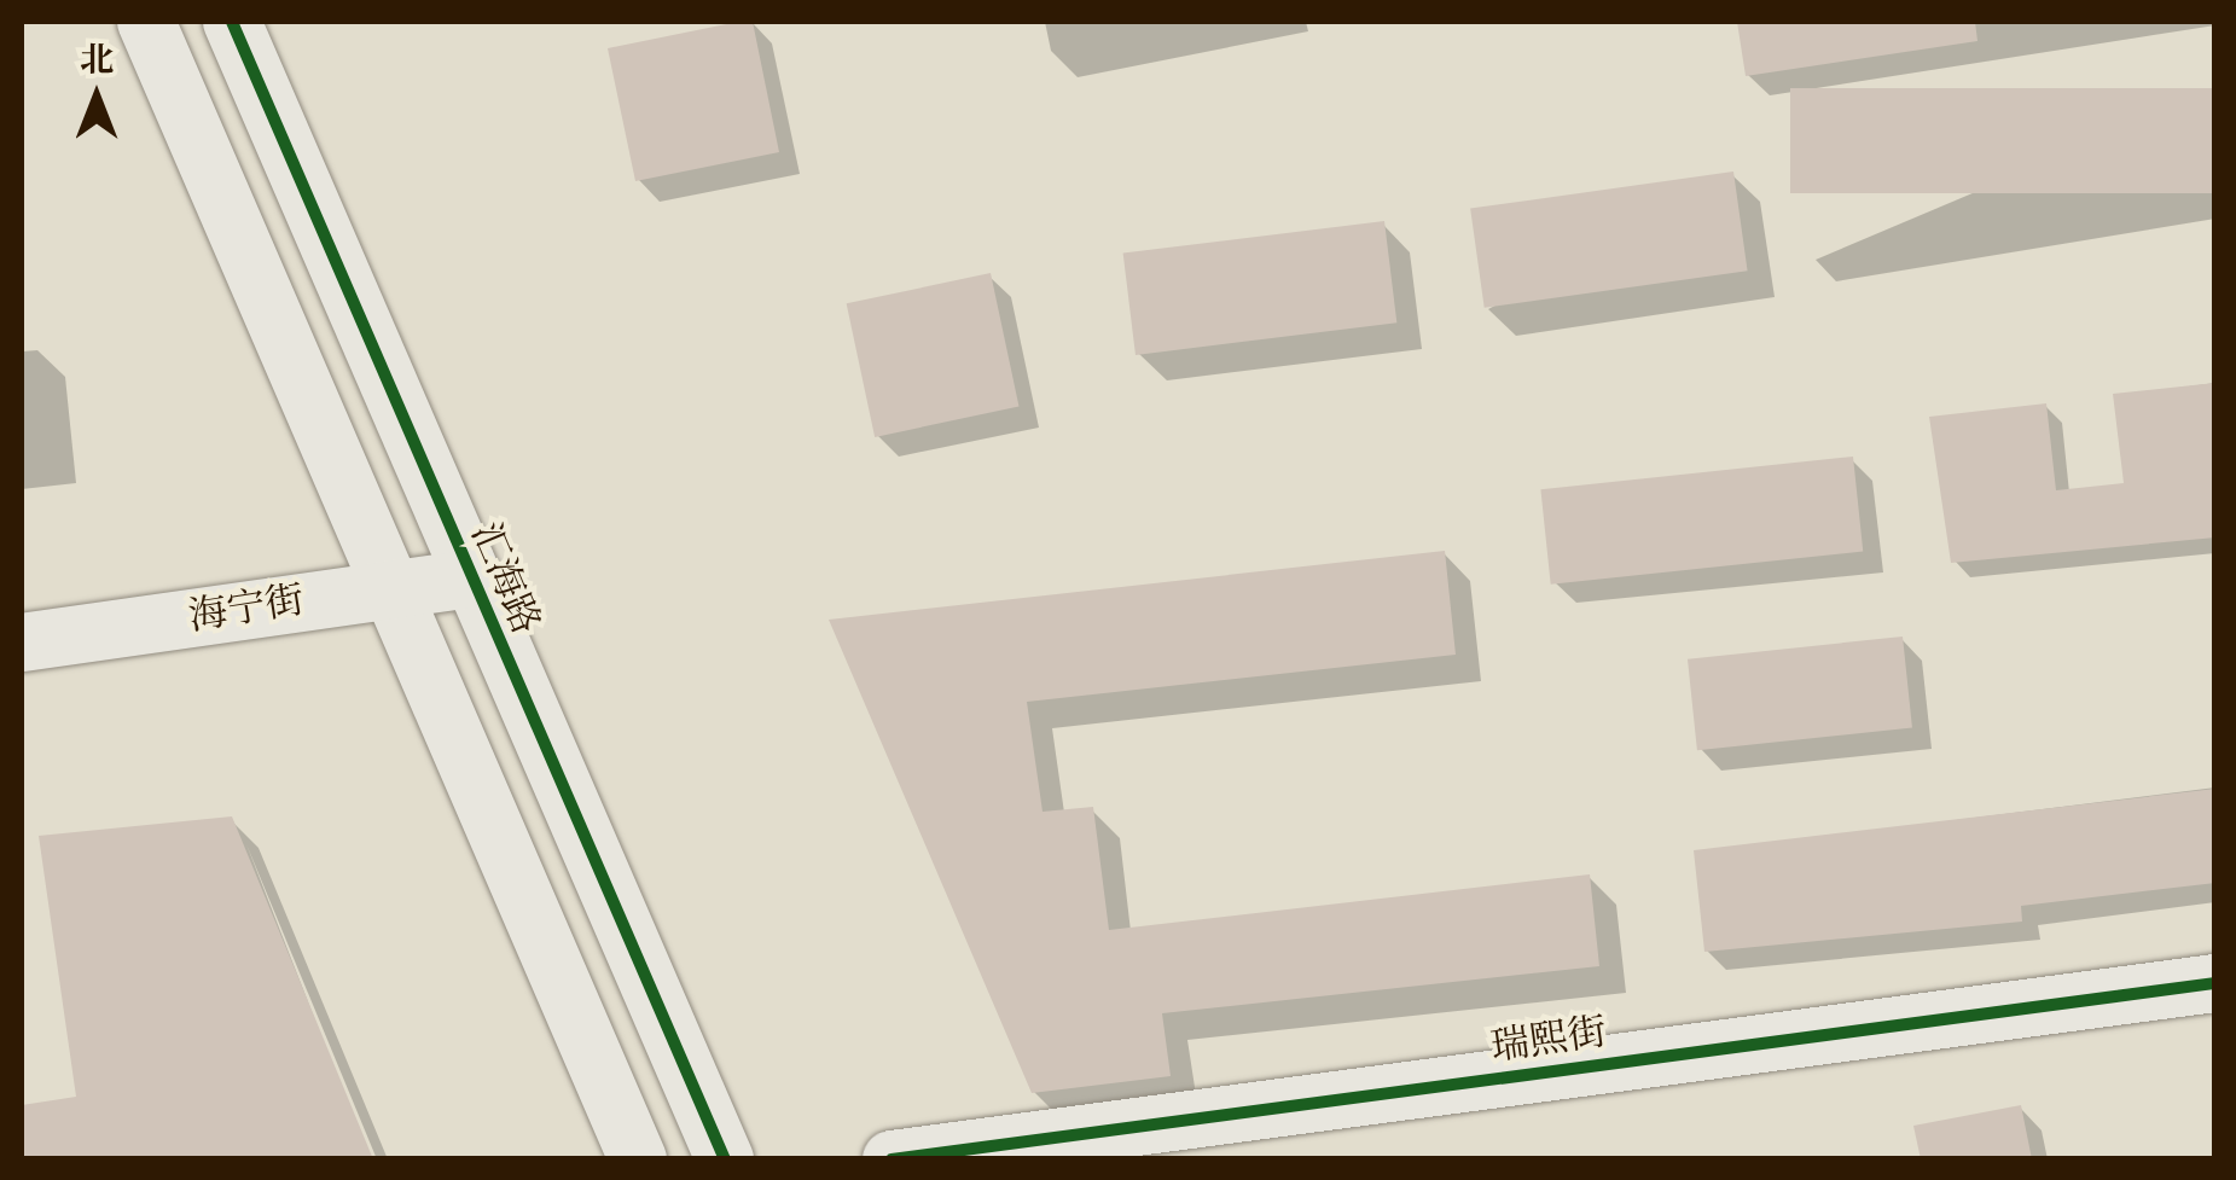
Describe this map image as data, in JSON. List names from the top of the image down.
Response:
{
  "streets": {
    "street": ["汇海路", "海宁街", "瑞熙街"]
  },
  "crossings": [
    ["汇海路", "海宁街"]
  ],
  "north": "top"
}
